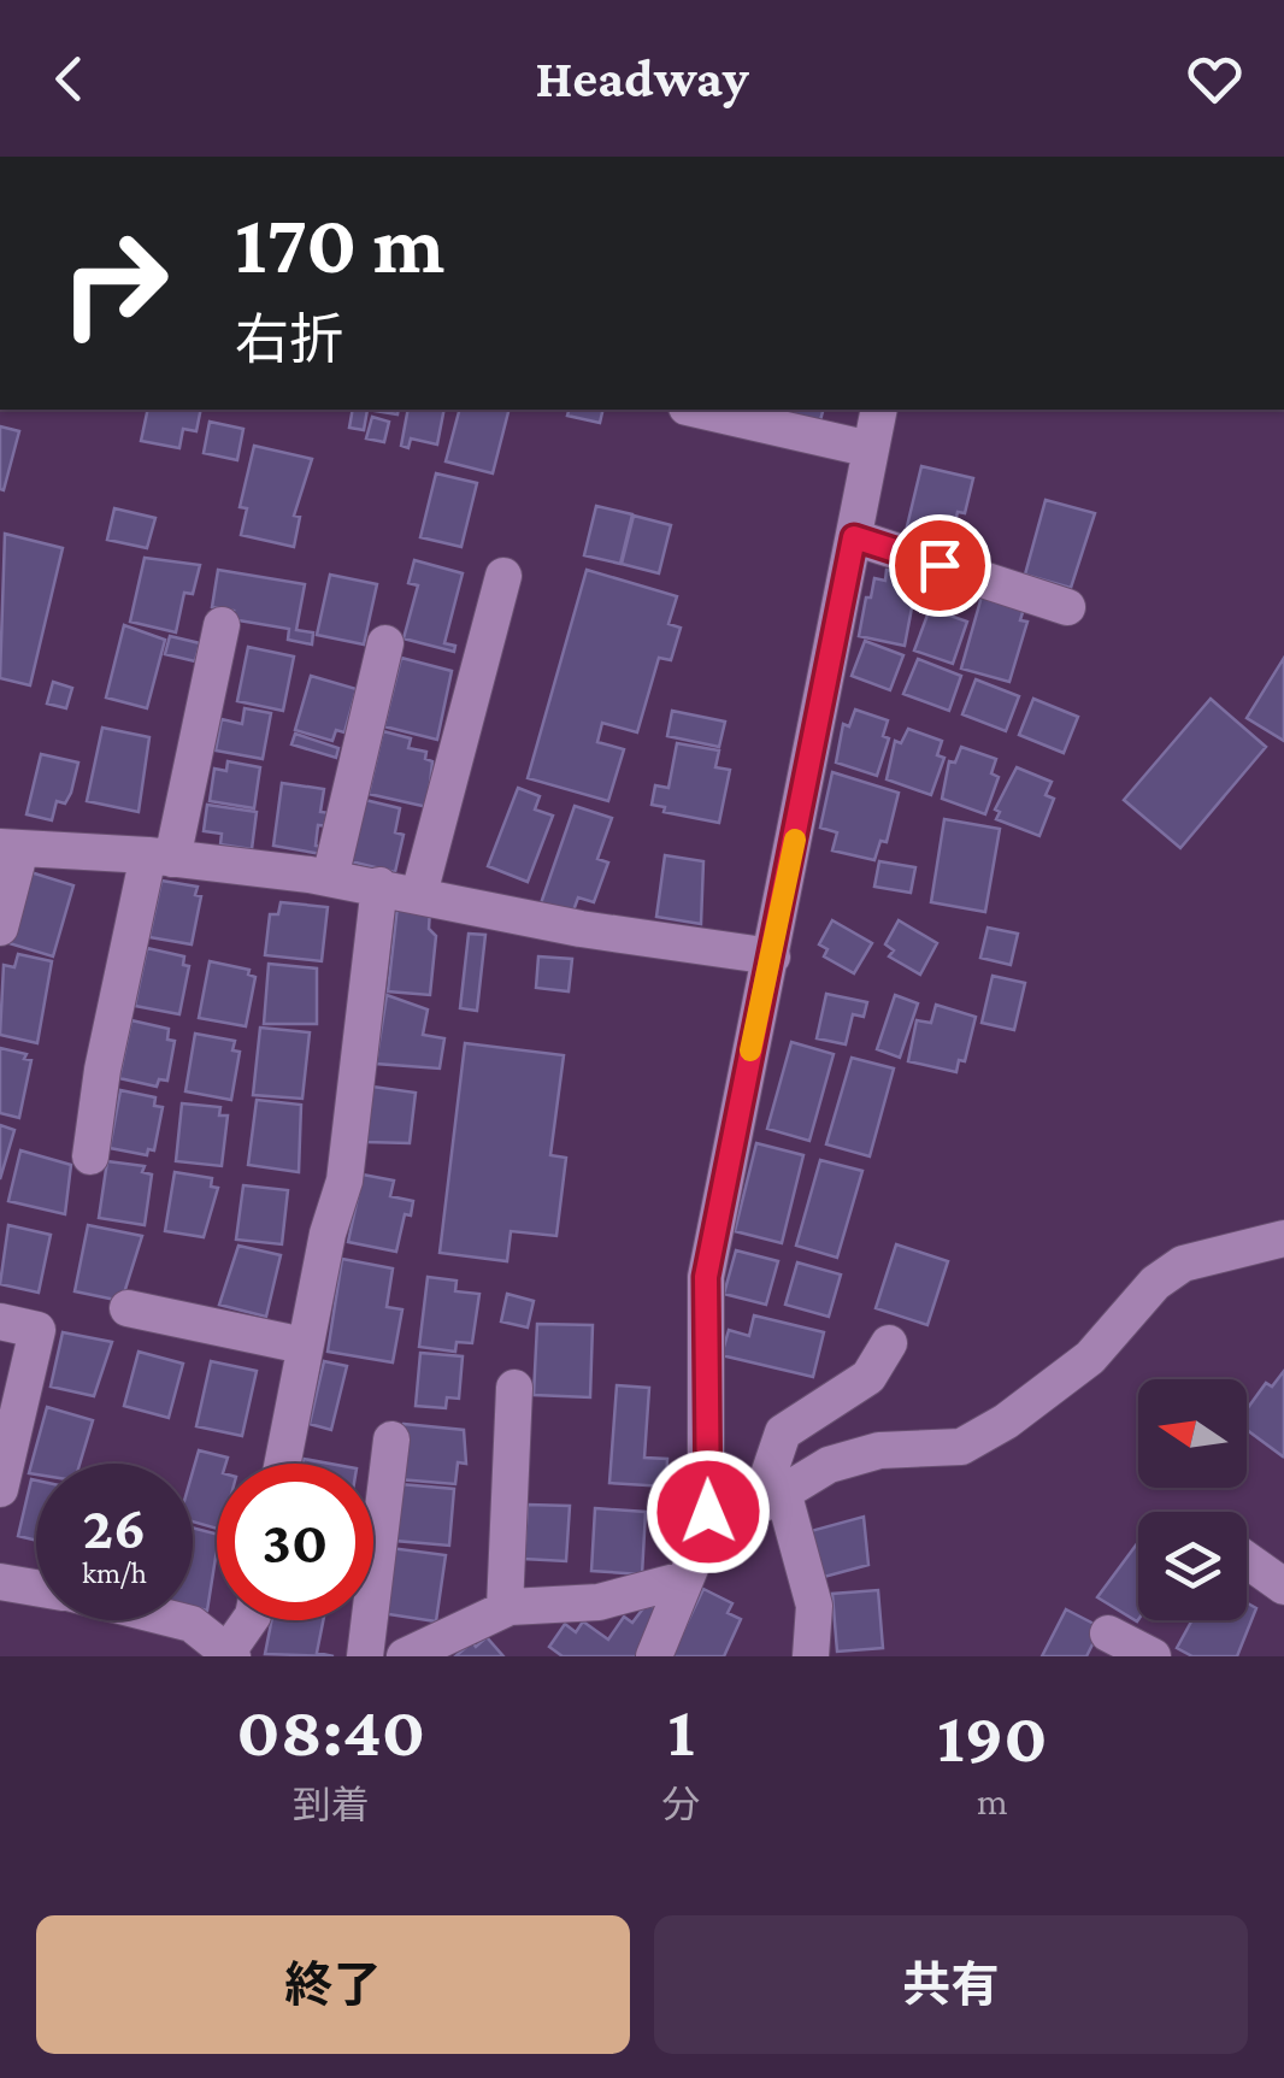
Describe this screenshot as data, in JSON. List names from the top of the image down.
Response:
{
  "north": "left",
  "page": {
    "header": "Headway",
    "turn": ["170 m", "右折"],
    "speed": "26 km/h",
    "limit": "30",
    "eta": [
      "08:40",
      "到着",
      "1",
      "分",
      "190",
      "m"
    ],
    "buttons": ["終了", "共有"]
  }
}
